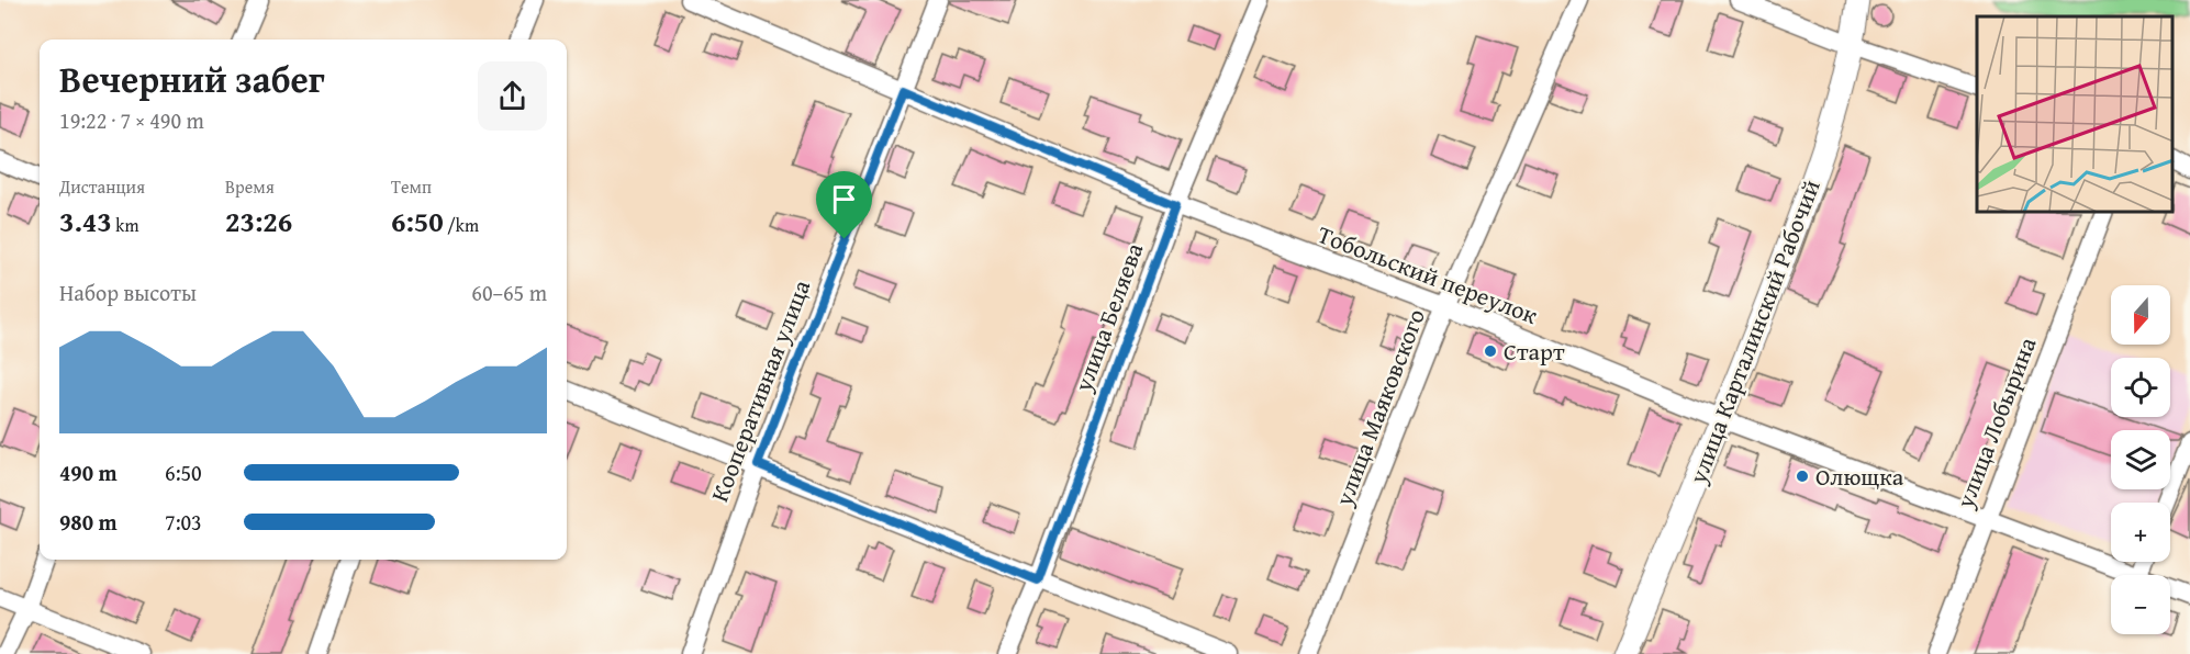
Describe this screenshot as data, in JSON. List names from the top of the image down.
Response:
{
  "streets": {
    "street": [
      "Тобольский переулок",
      "улица Беляева",
      "улица Карталинский Рабочий",
      "Кооперативная улица",
      "улица Маяковского",
      "улица Лобырина"
    ]
  },
  "crossings": [
    ["Тобольский переулок", "улица Беляева"],
    ["Тобольский переулок", "улица Карталинский Рабочий"],
    ["Тобольский переулок", "Кооперативная улица"],
    ["Тобольский переулок", "улица Маяковского"],
    ["Тобольский переулок", "улица Лобырина"]
  ],
  "places": ["Старт", "Олющка"],
  "north": "bottom",
  "page": {
    "heading": ["Вечерний забег", "19:22 · 7 × 490 m"],
    "stats": [
      ["Дистанция", "3.43 km"],
      ["Время", "23:26"],
      ["Темп", "6:50 /km"]
    ],
    "chart": ["Набор высоты", "60–65 m"],
    "map_buttons": ["+", "−"],
    "list": [
      {
        "name": "490 m",
        "note": "6:50"
      },
      {
        "name": "980 m",
        "note": "7:03"
      }
    ]
  }
}
